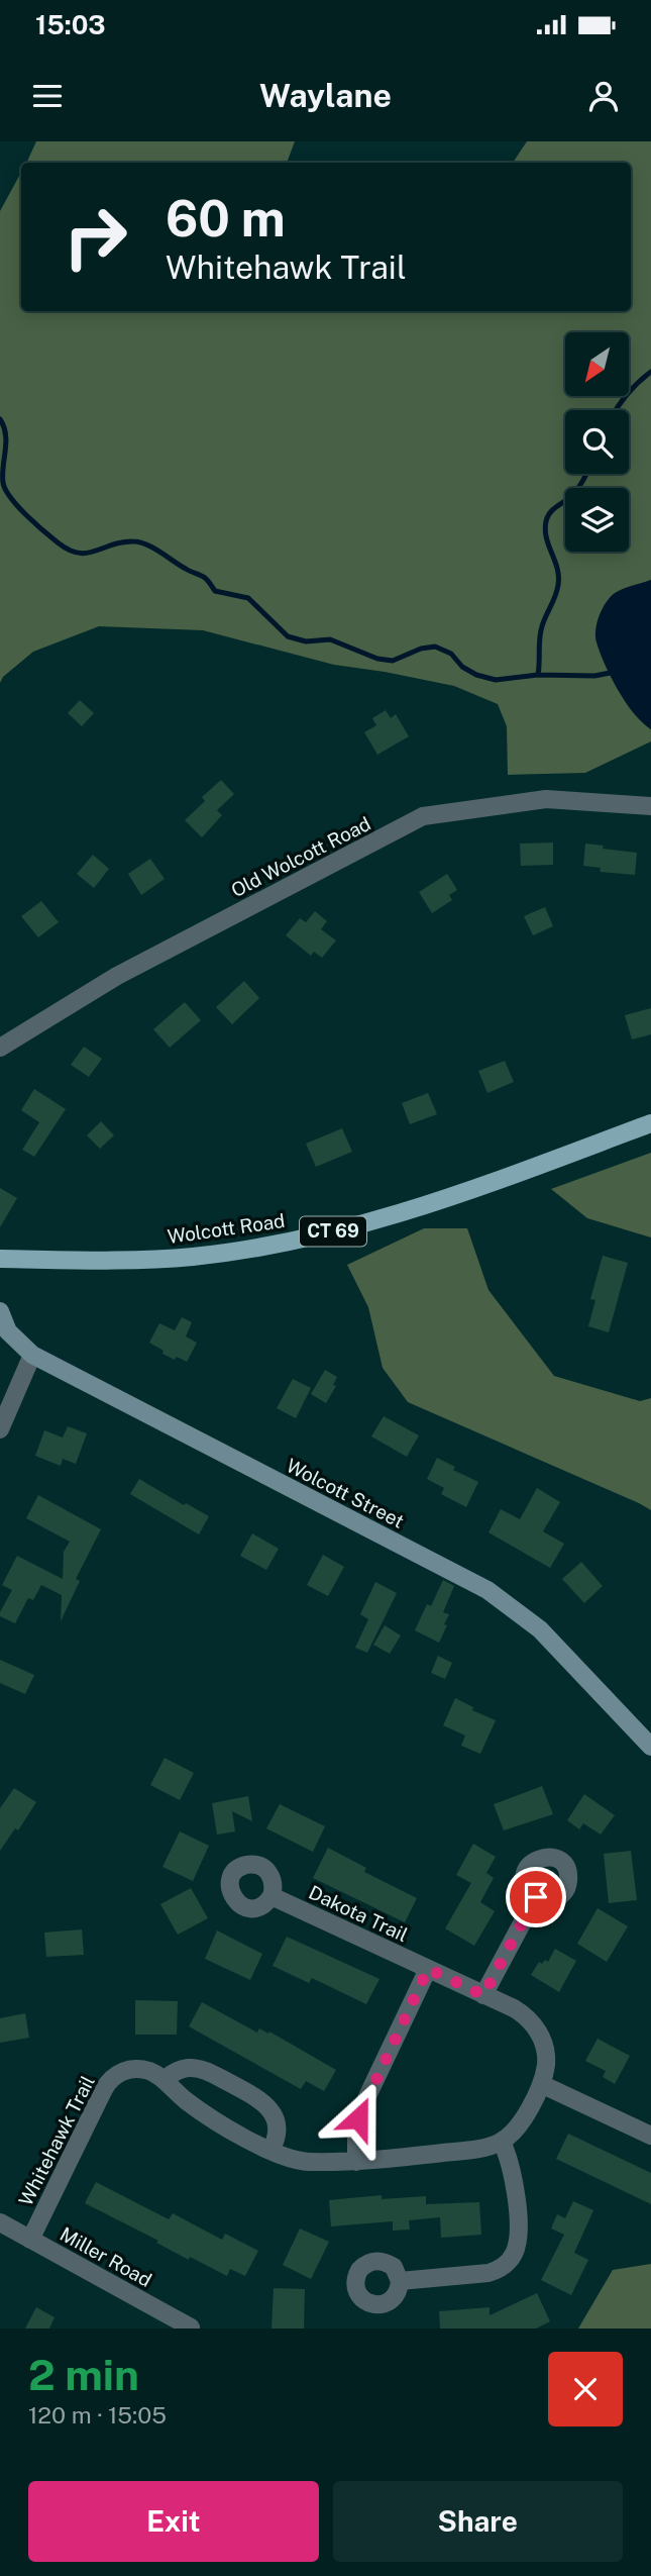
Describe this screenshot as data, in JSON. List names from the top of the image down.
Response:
{
  "streets": {
    "main road": ["Wolcott Road", "CT 69", "Wolcott Street"],
    "street": [
      "Old Wolcott Road",
      "Dakota Trail",
      "Whitehawk Trail",
      "Miller Road"
    ]
  },
  "crossings": [
    ["Whitehawk Trail", "Miller Road"]
  ],
  "north": "bottom left",
  "page": {
    "status": "15:03",
    "header": "Waylane",
    "turn": ["60 m", "Whitehawk Trail"],
    "heading": ["2 min", "120 m · 15:05"],
    "buttons": ["Exit", "Share"]
  }
}
